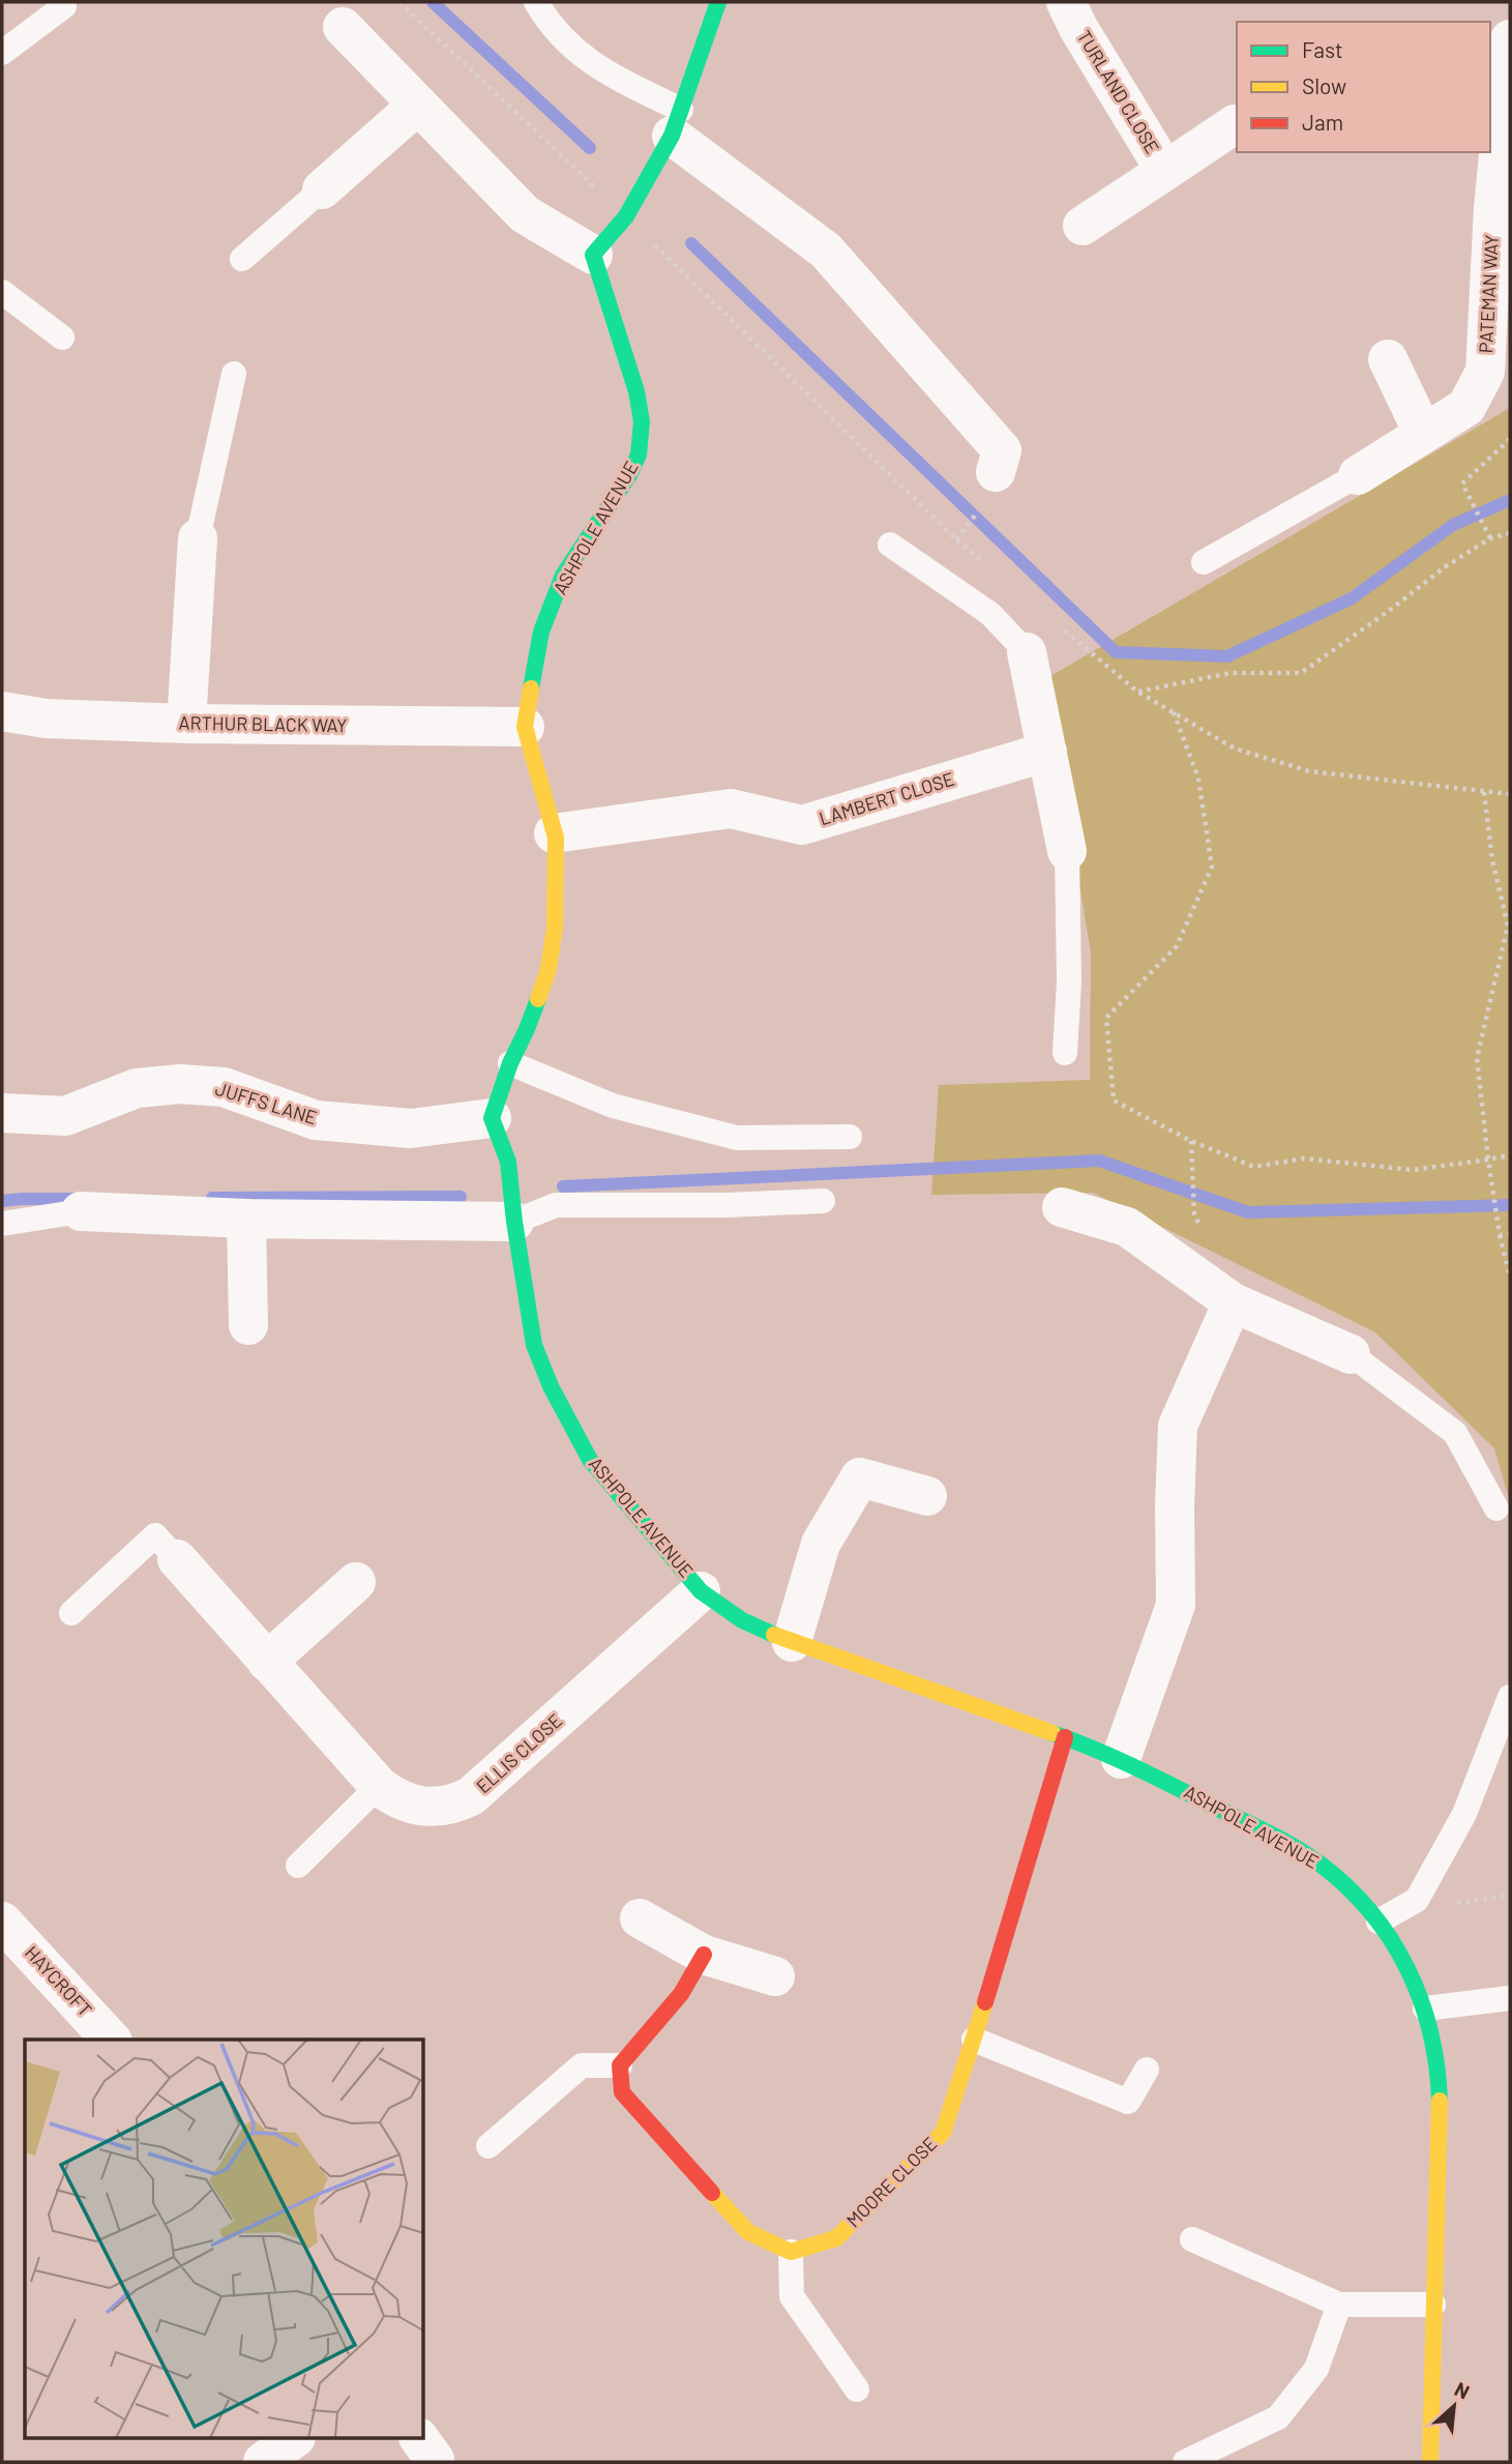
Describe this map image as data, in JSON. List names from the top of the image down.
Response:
{
  "streets": {
    "street": [
      "TURLAND CLOSE",
      "PATEMAN WAY",
      "ASHPOLE AVENUE",
      "ARTHUR BLACK WAY",
      "LAMBERT CLOSE",
      "JUFFS LANE",
      "ELLIS CLOSE",
      "HAYCROFT",
      "MOORE CLOSE"
    ]
  },
  "crossings": [
    ["ASHPOLE AVENUE", "ARTHUR BLACK WAY"],
    ["ASHPOLE AVENUE", "LAMBERT CLOSE"],
    ["ASHPOLE AVENUE", "JUFFS LANE"],
    ["ASHPOLE AVENUE", "ELLIS CLOSE"],
    ["ASHPOLE AVENUE", "MOORE CLOSE"]
  ],
  "legend": ["Fast", "Slow", "Jam"],
  "north": "top right"
}
